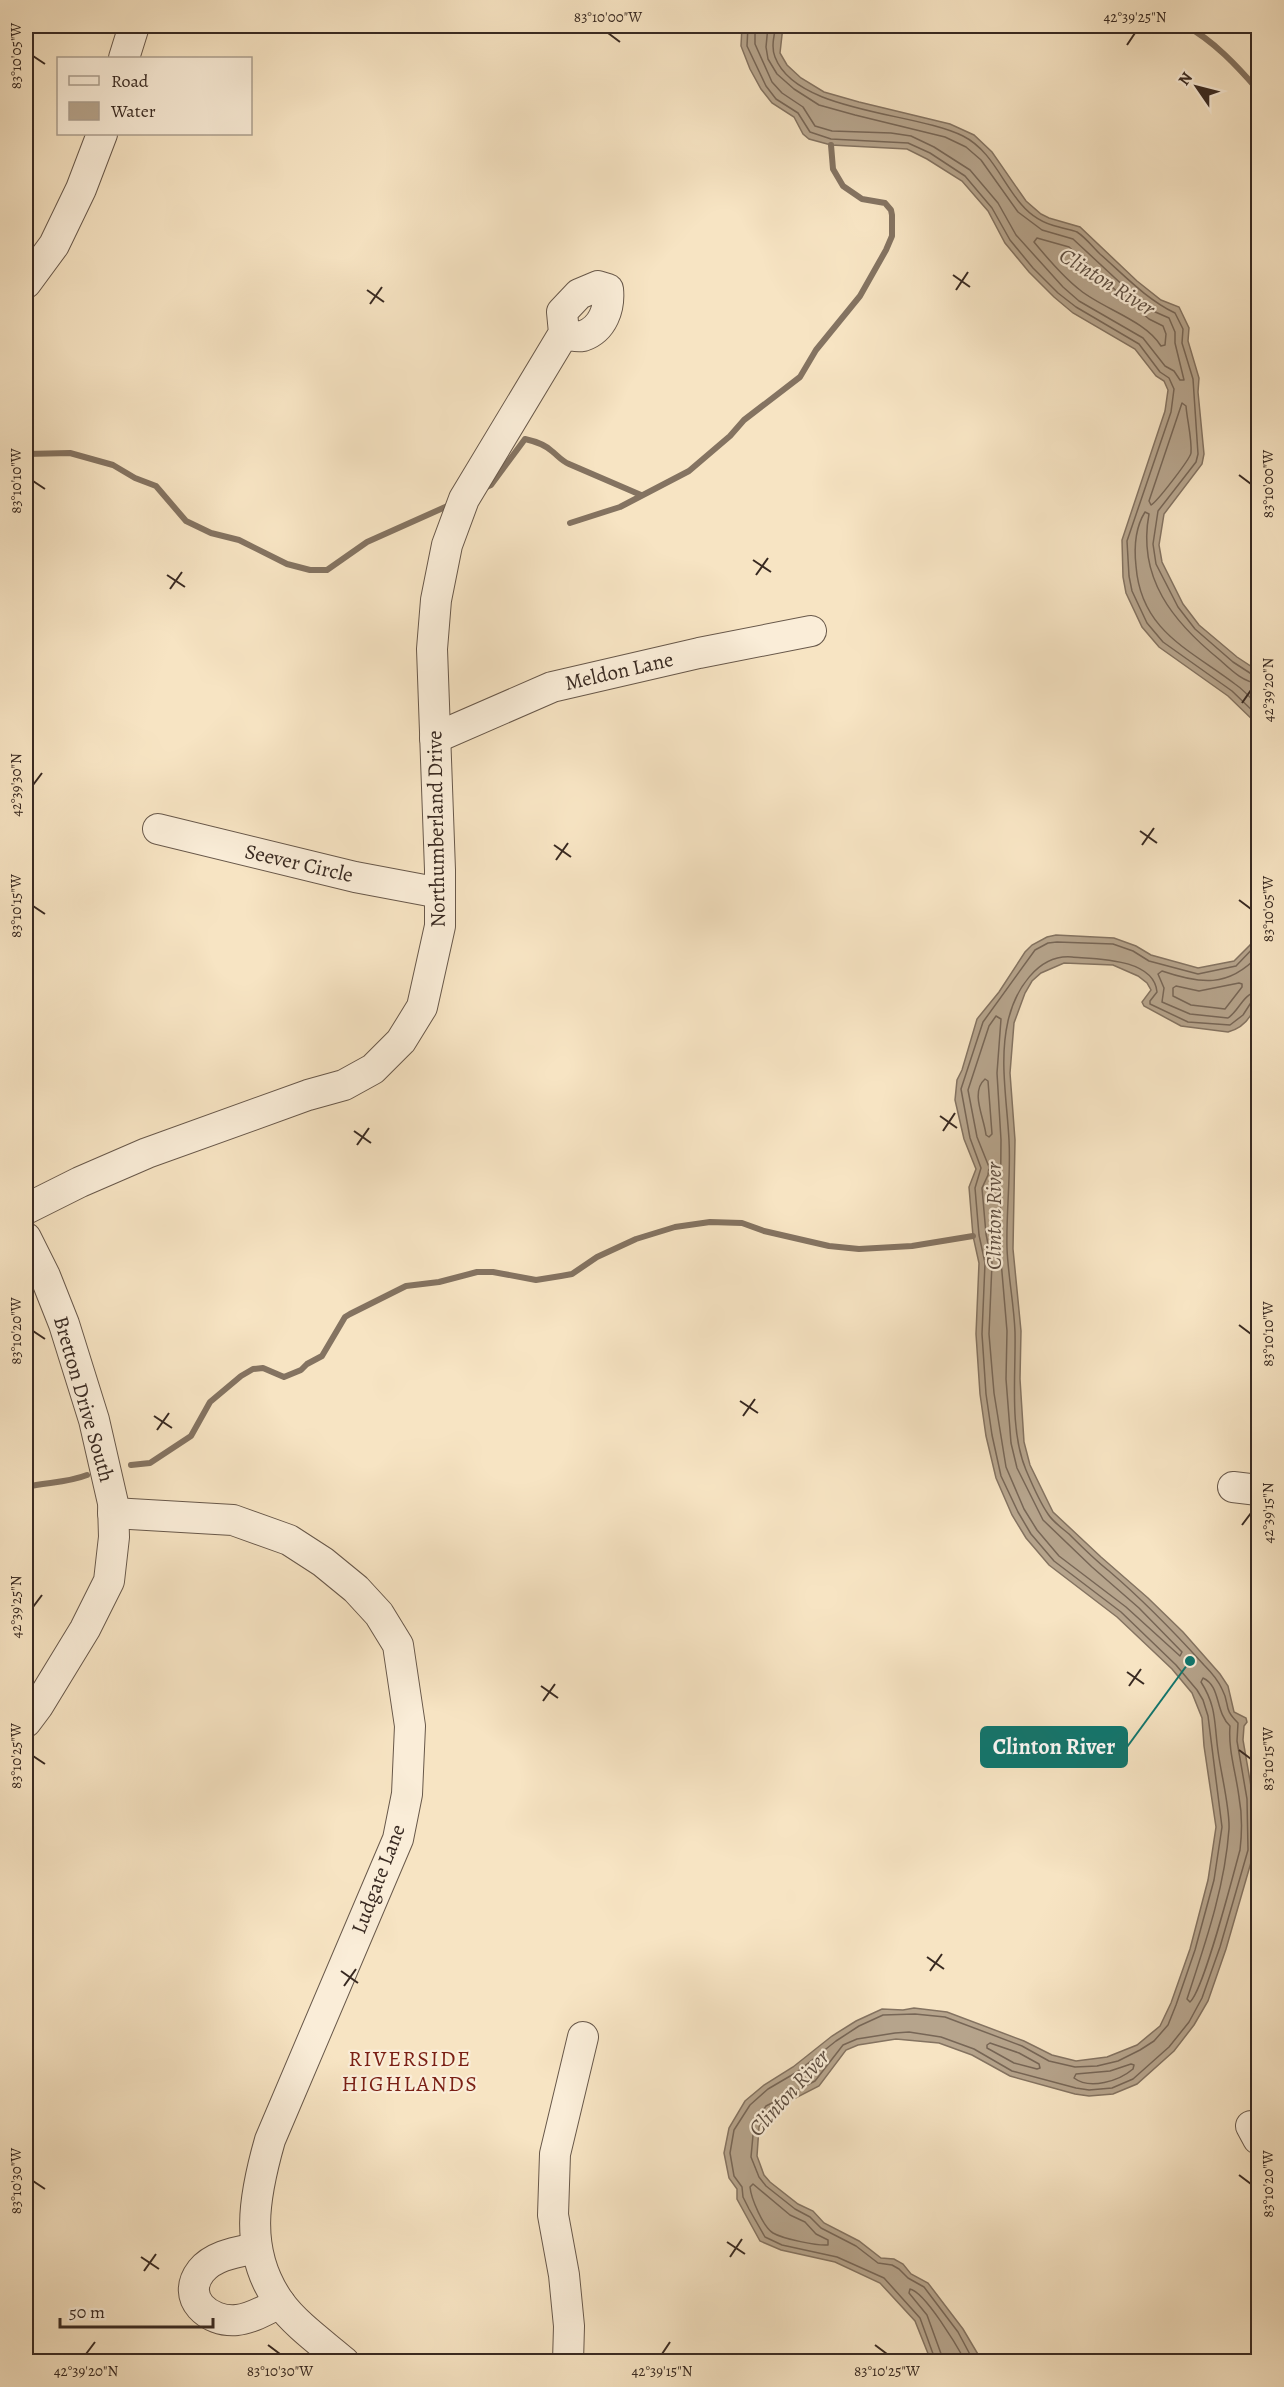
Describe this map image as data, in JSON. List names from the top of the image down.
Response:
{
  "streets": {
    "street": [
      "Meldon Lane",
      "Northumberland Drive",
      "Seever Circle",
      "Bretton Drive South",
      "Ludgate Lane"
    ]
  },
  "crossings": [
    ["Meldon Lane", "Northumberland Drive"],
    ["Northumberland Drive", "Seever Circle"],
    ["Bretton Drive South", "Ludgate Lane"]
  ],
  "districts": ["RIVERSIDE HIGHLANDS"],
  "water": ["Clinton River"],
  "places": ["Clinton River"],
  "legend": ["Road", "Water"],
  "scale_bar": "50 m",
  "north": "top left",
  "coordinates": [
    "83°10'00\"W",
    "42°39'25\"N",
    "83°10'05\"W",
    "83°10'10\"W",
    "42°39'20\"N",
    "42°39'30\"N",
    "83°10'15\"W",
    "83°10'20\"W",
    "42°39'15\"N",
    "83°10'25\"W",
    "83°10'30\"W"
  ]
}
